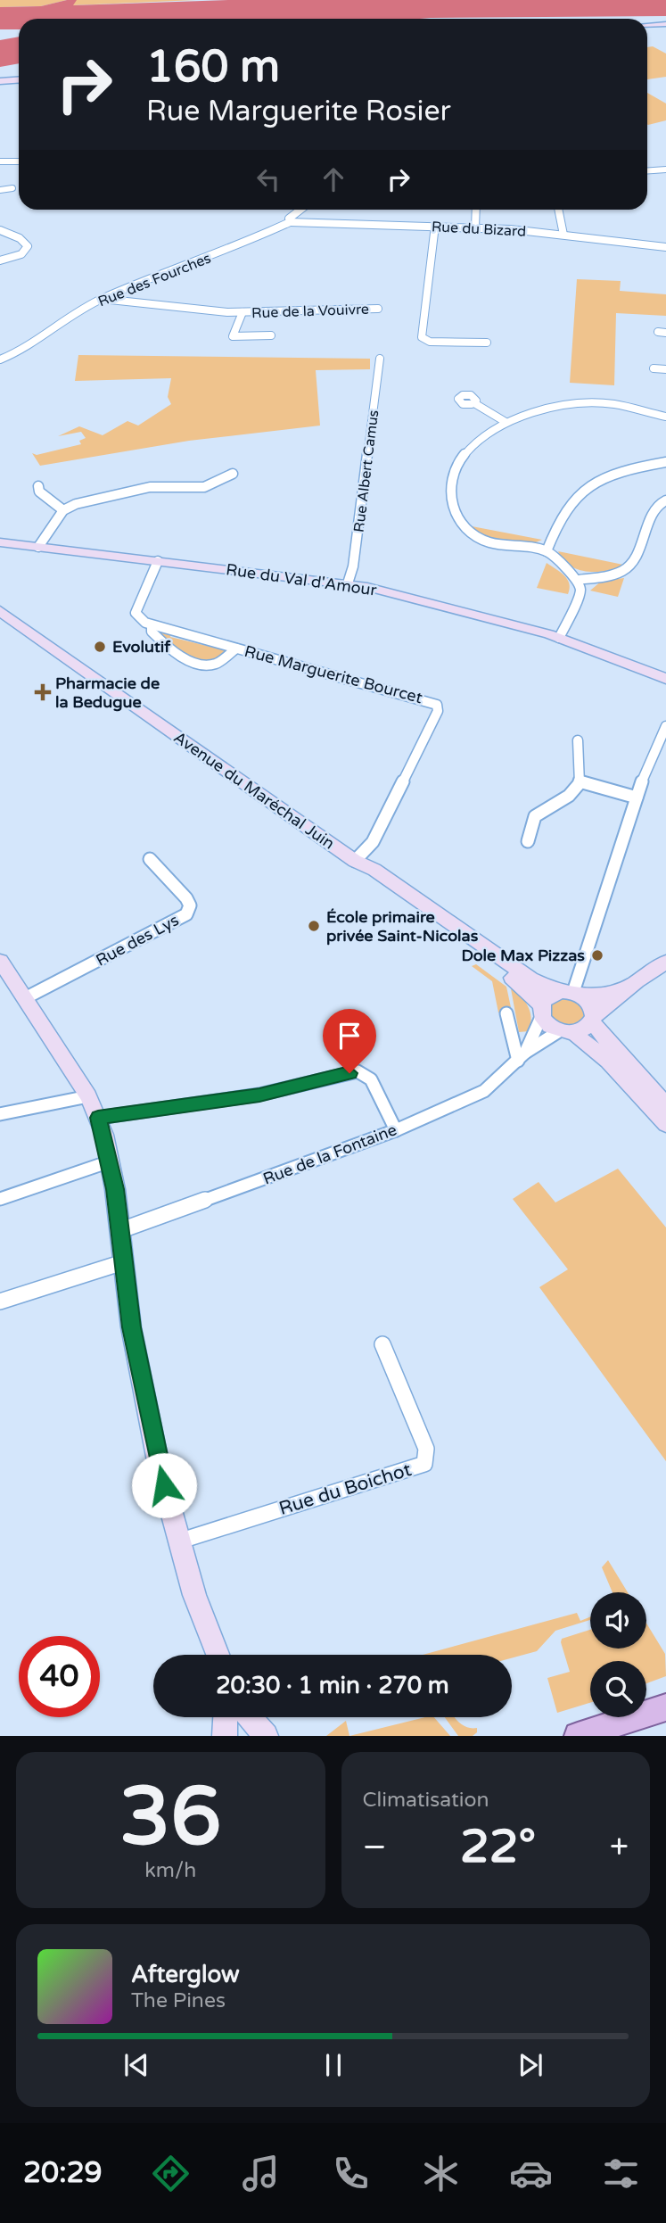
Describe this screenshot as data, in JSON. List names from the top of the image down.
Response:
{
  "streets": {
    "street": [
      "Rue du Bizard",
      "Rue des Fourches",
      "Rue de la Vouivre",
      "Rue Albert Camus",
      "Rue du Val d'Amour",
      "Rue Marguerite Bourcet",
      "Avenue du Maréchal Juin",
      "Rue des Lys",
      "Rue de la Fontaine",
      "Rue du Boichot"
    ]
  },
  "crossings": [
    ["Rue du Bizard", "Rue des Fourches"],
    ["Rue des Fourches", "Rue de la Vouivre"],
    ["Rue Albert Camus", "Rue du Val d'Amour"],
    ["Rue du Val d'Amour", "Rue Marguerite Bourcet"],
    ["Rue Marguerite Bourcet", "Avenue du Maréchal Juin"],
    ["Avenue du Maréchal Juin", "Rue de la Fontaine"]
  ],
  "places": {
    "other": ["Evolutif", "École primaire privée Saint-Nicolas", "Dole Max Pizzas"],
    "health": ["Pharmacie de la Bedugue"]
  },
  "page": {
    "turn": ["160 m", "Rue Marguerite Rosier"],
    "limit": "40",
    "trip": "20:30 · 1 min · 270 m",
    "tile": [
      ["36", "km/h"],
      "Climatisation"
    ],
    "heat": ["−", "22°", "+"],
    "song": ["Afterglow", "The Pines"],
    "tabs": "20:29"
  }
}
